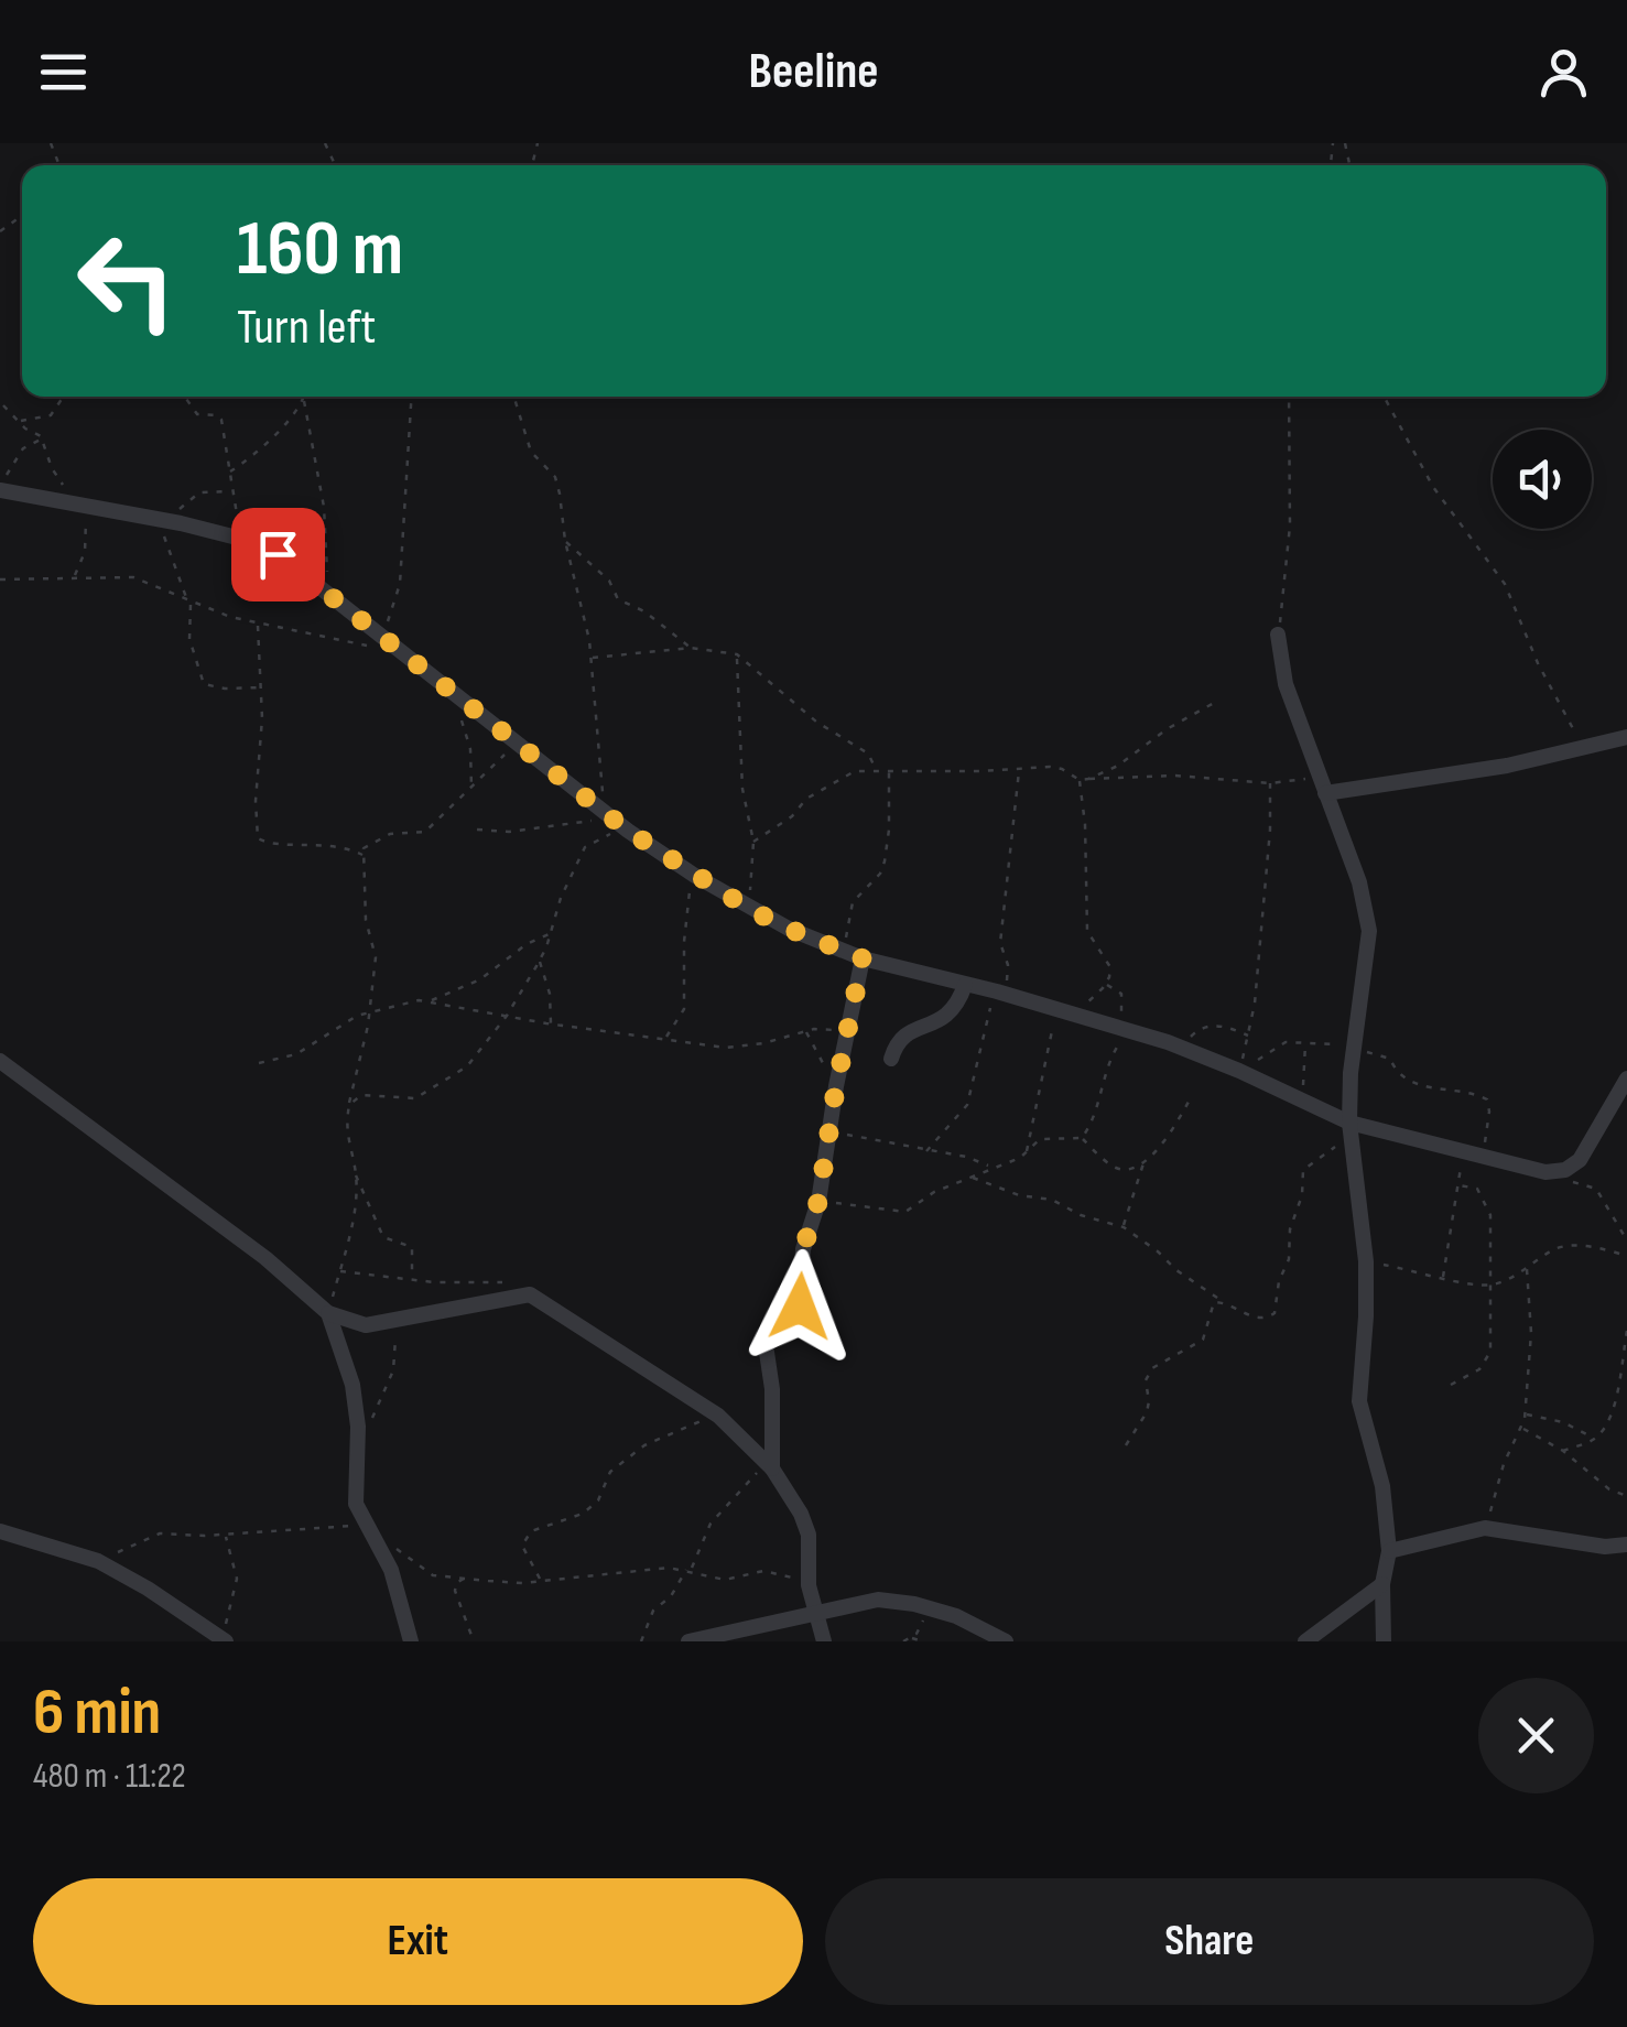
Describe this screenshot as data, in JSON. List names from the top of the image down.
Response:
{
  "page": {
    "header": "Beeline",
    "turn": ["160 m", "Turn left"],
    "heading": ["6 min", "480 m · 11:22"],
    "buttons": ["Exit", "Share"]
  }
}
